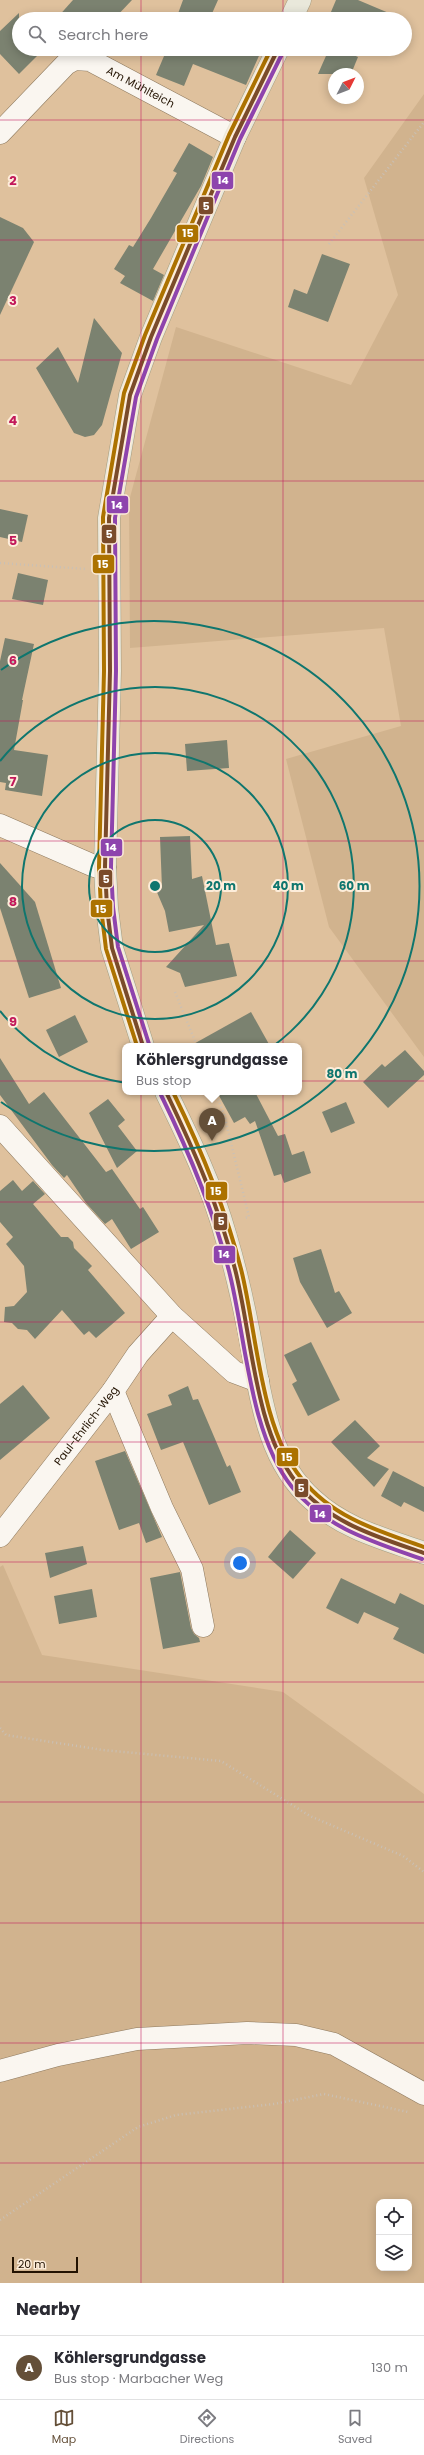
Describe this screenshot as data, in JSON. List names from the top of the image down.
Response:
{
  "streets": {
    "street": ["Am Mühlteich", "Paul-Ehrlich-Weg"]
  },
  "lines": ["transit line 5", "transit line 14", "transit line 15"],
  "scale_bar": "20 m",
  "north": "top right",
  "page": {
    "search": "Search here",
    "popup": ["Köhlersgrundgasse", "Bus stop"],
    "pins": "A",
    "scale": "20 m",
    "heading": "Nearby",
    "list": [
      {
        "mark": "A",
        "name": "Köhlersgrundgasse",
        "note": "Bus stop · Marbacher Weg",
        "value": "130 m"
      }
    ],
    "nav": ["Map", "Directions", "Saved"]
  },
  "grid": {
    "rows": [
      "2",
      "3",
      "4",
      "5",
      "6",
      "7",
      "8",
      "9"
    ]
  },
  "rings": [
    "20 m",
    "40 m",
    "60 m",
    "80 m"
  ]
}
